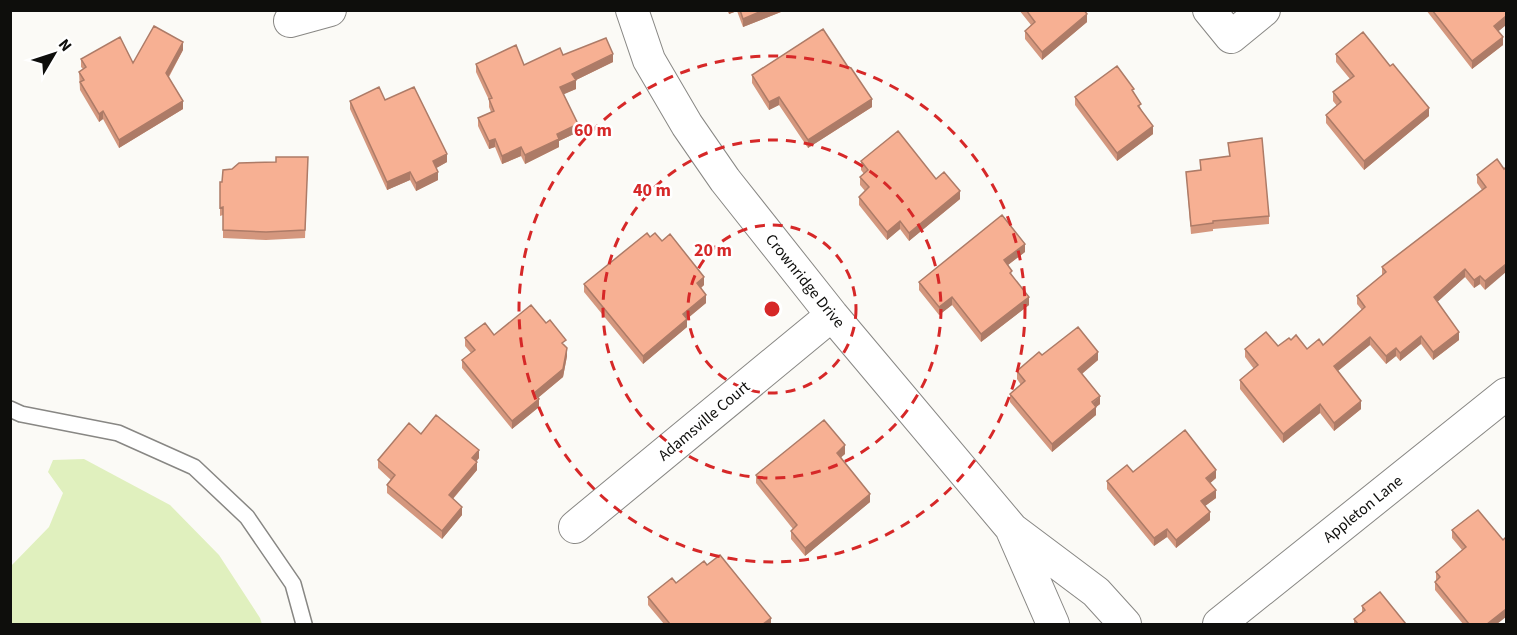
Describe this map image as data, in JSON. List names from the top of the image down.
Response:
{
  "streets": {
    "street": ["Crownridge Drive", "Adamsville Court", "Appleton Lane"]
  },
  "crossings": [
    ["Crownridge Drive", "Adamsville Court"]
  ],
  "north": "top right",
  "rings": ["60 m", "40 m", "20 m"]
}
